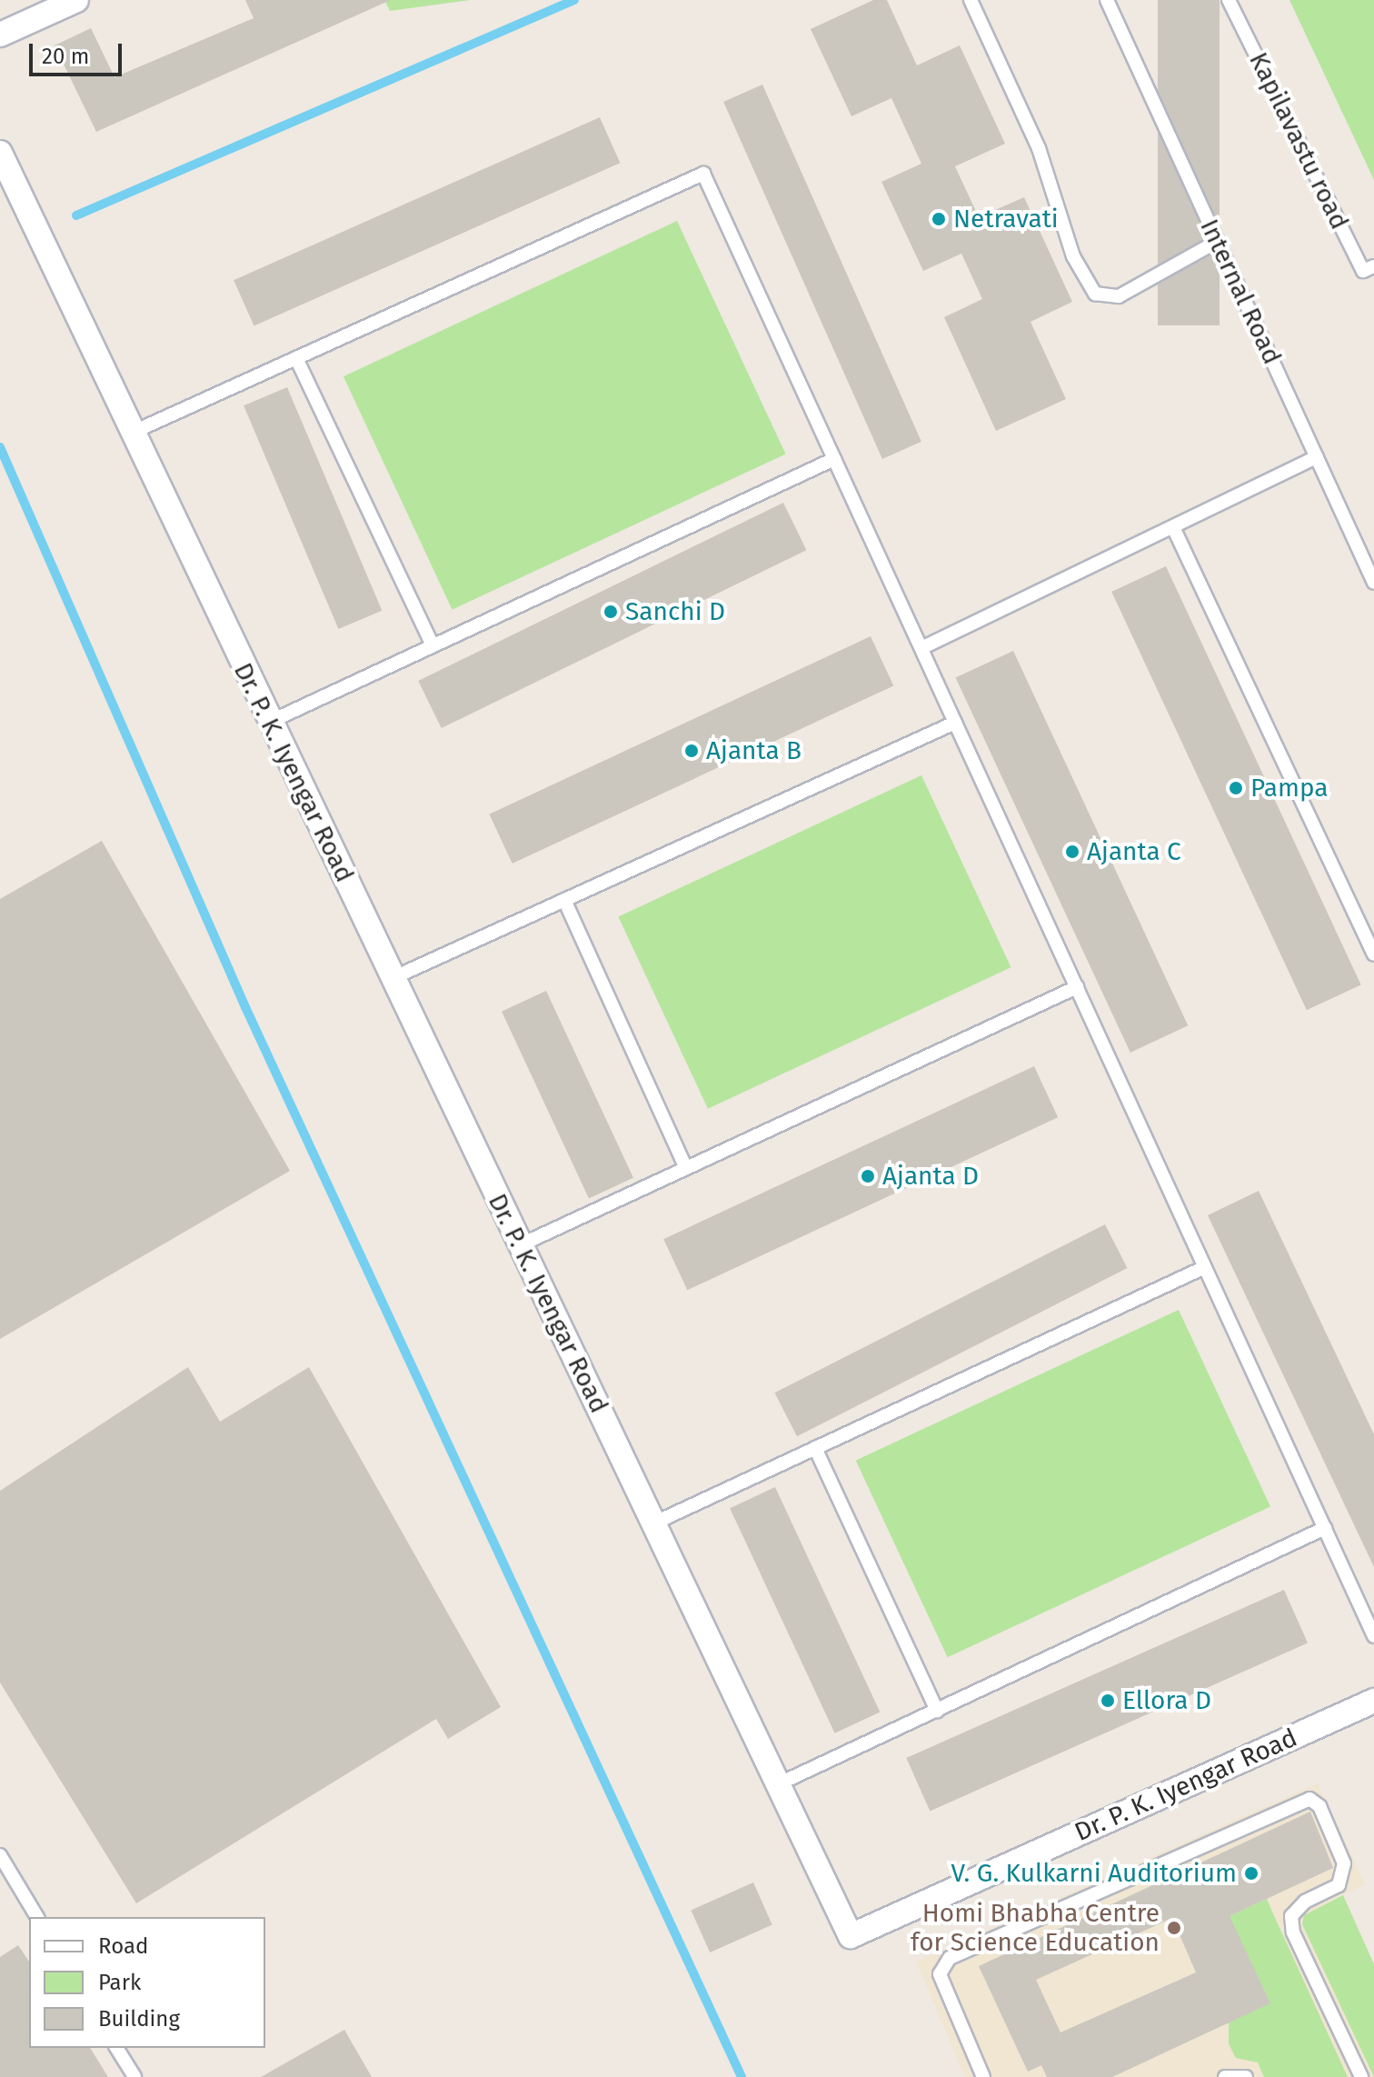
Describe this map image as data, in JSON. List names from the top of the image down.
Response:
{
  "streets": {
    "street": ["Dr. P. K. Iyengar Road"],
    "lane": ["Kapilavastu road", "Internal Road"]
  },
  "places": [
    "Netravati",
    "Sanchi D",
    "Ajanta B",
    "Pampa",
    "Ajanta C",
    "Ajanta D",
    "Ellora D",
    "V. G. Kulkarni Auditorium",
    "Homi Bhabha Centre for Science Education"
  ],
  "legend": ["Road", "Park", "Building"],
  "scale_bar": "20 m"
}
